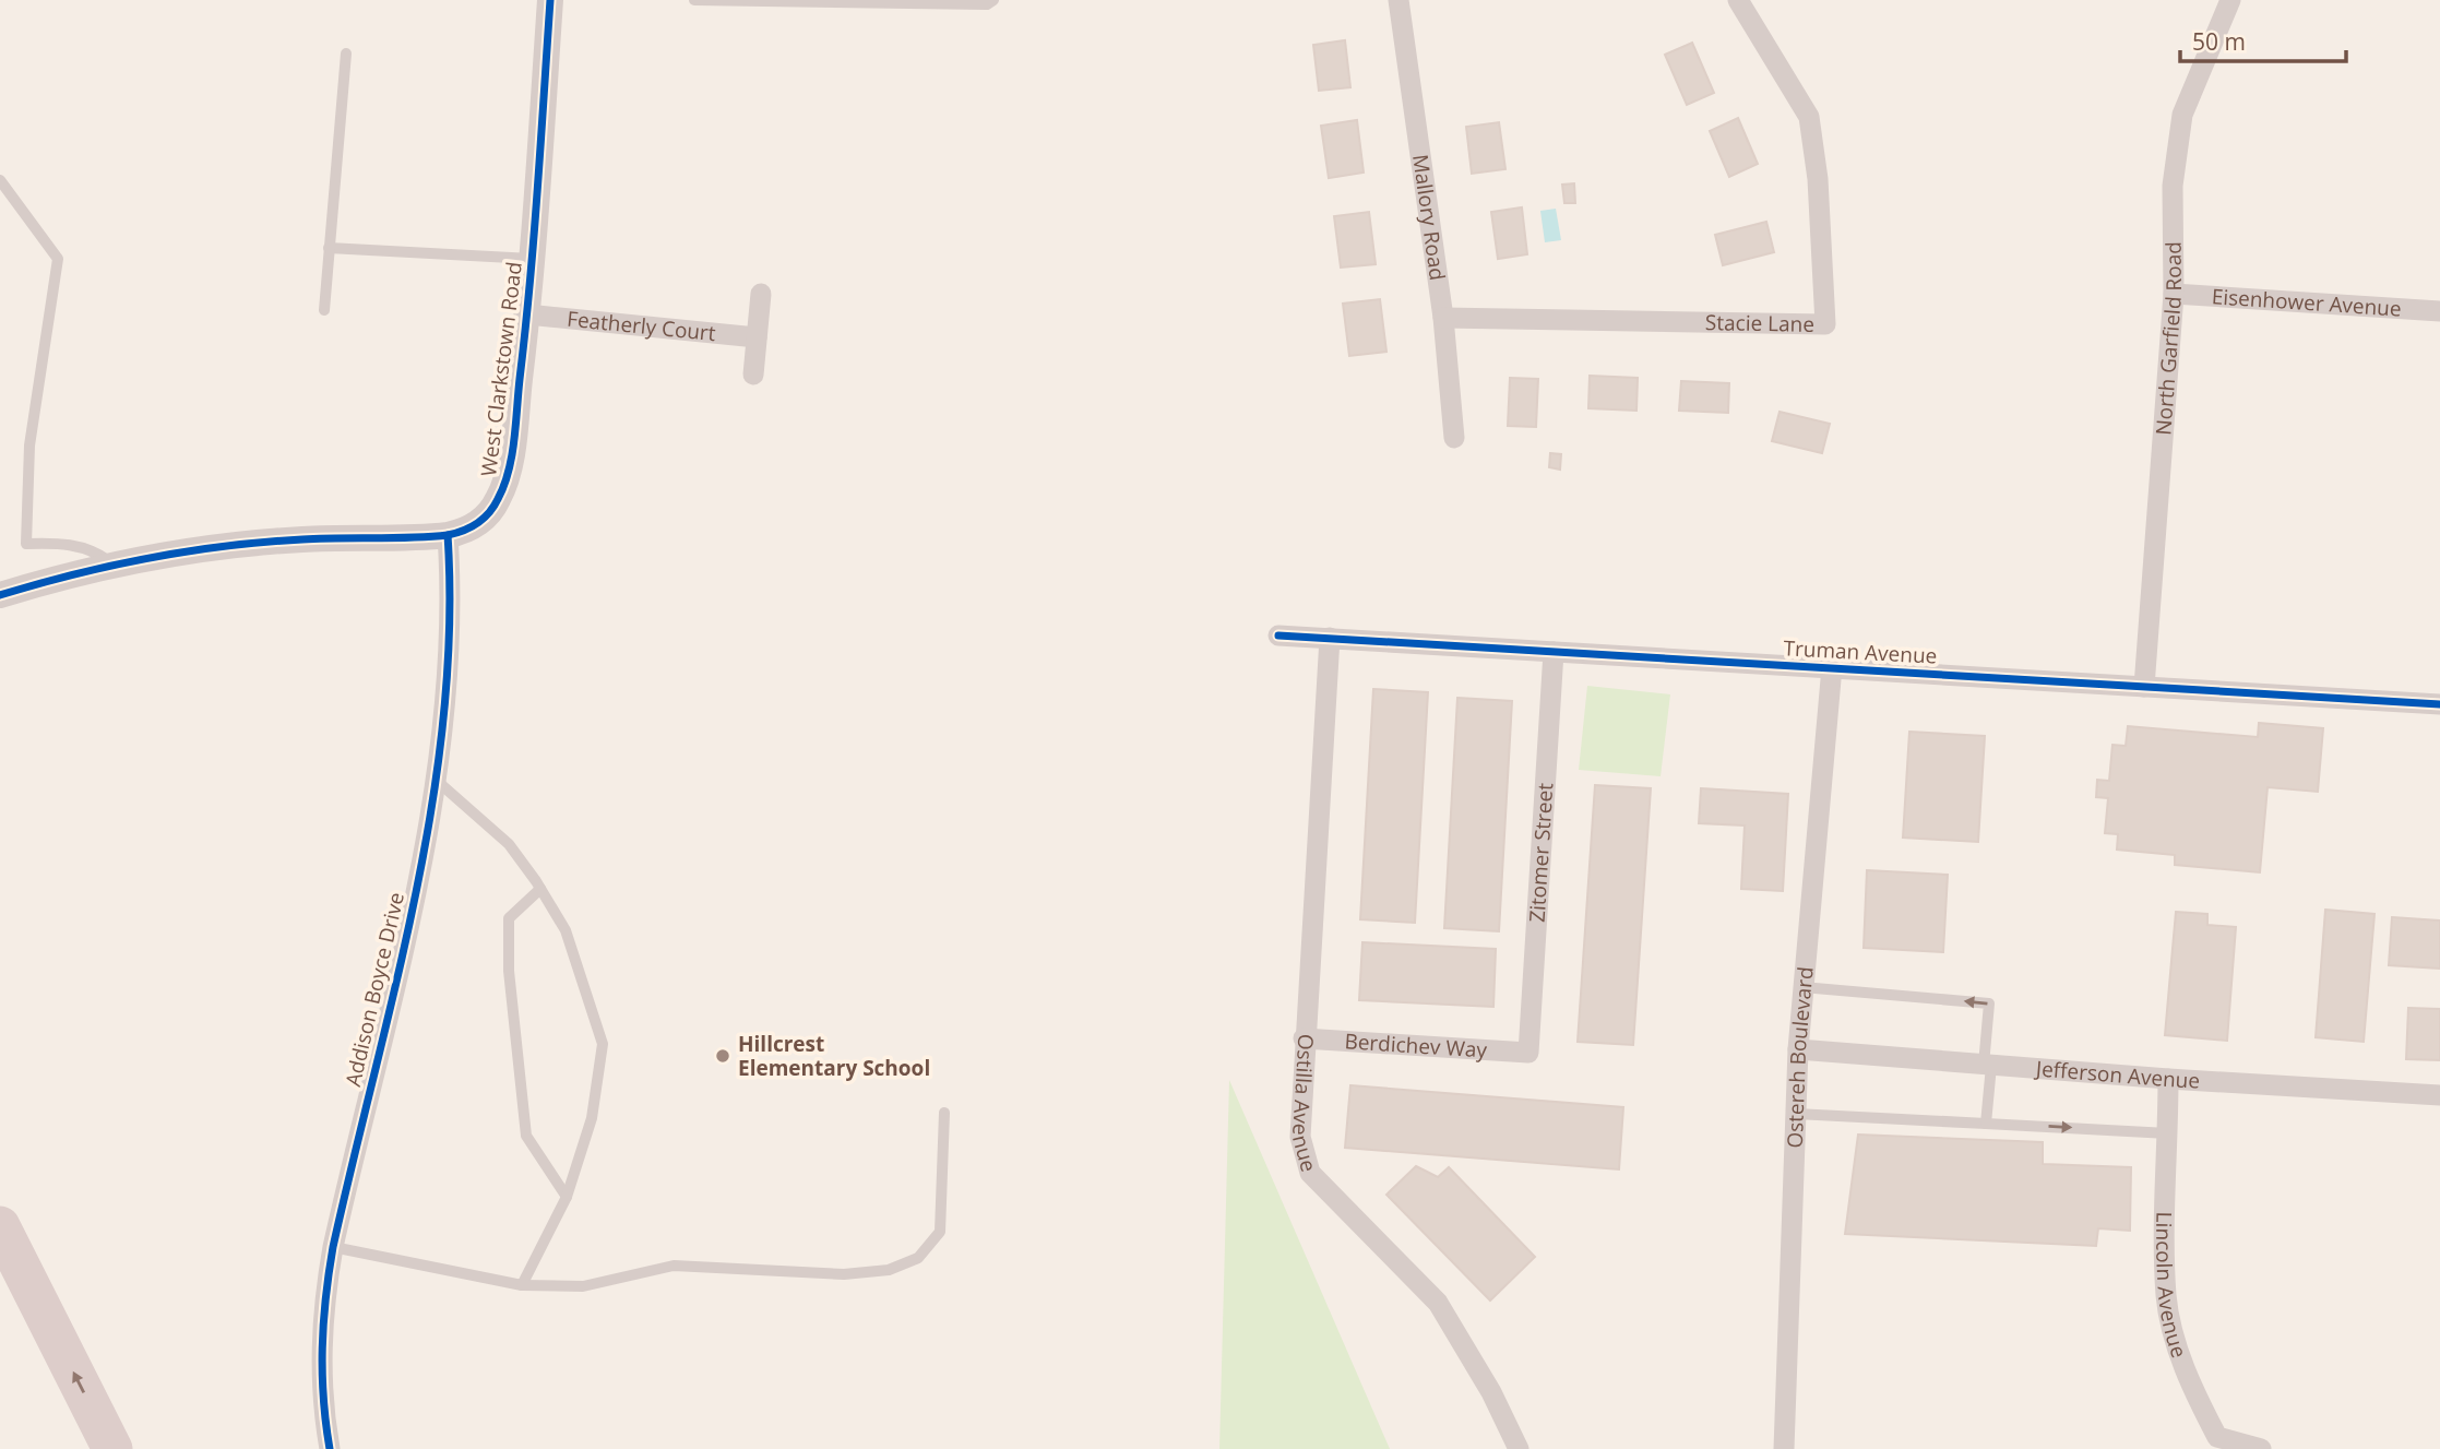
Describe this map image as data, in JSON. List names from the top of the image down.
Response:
{
  "streets": {
    "street": [
      "Mallory Road",
      "Eisenhower Avenue",
      "Stacie Lane",
      "Featherly Court",
      "North Garfield Road",
      "West Clarkstown Road",
      "Truman Avenue",
      "Zitomer Street",
      "Addison Boyce Drive",
      "Berdichev Way",
      "Ostereh Boulevard",
      "Jefferson Avenue",
      "Ostilla Avenue",
      "Lincoln Avenue"
    ]
  },
  "crossings": [
    ["Mallory Road", "Stacie Lane"],
    ["Eisenhower Avenue", "North Garfield Road"],
    ["Featherly Court", "West Clarkstown Road"],
    ["North Garfield Road", "Truman Avenue"],
    ["West Clarkstown Road", "Addison Boyce Drive"],
    ["Truman Avenue", "Zitomer Street"],
    ["Truman Avenue", "Ostereh Boulevard"],
    ["Truman Avenue", "Ostilla Avenue"],
    ["Zitomer Street", "Berdichev Way"],
    ["Berdichev Way", "Ostilla Avenue"],
    ["Ostereh Boulevard", "Jefferson Avenue"],
    ["Jefferson Avenue", "Lincoln Avenue"]
  ],
  "places": ["Hillcrest Elementary School"],
  "scale_bar": "50 m"
}
